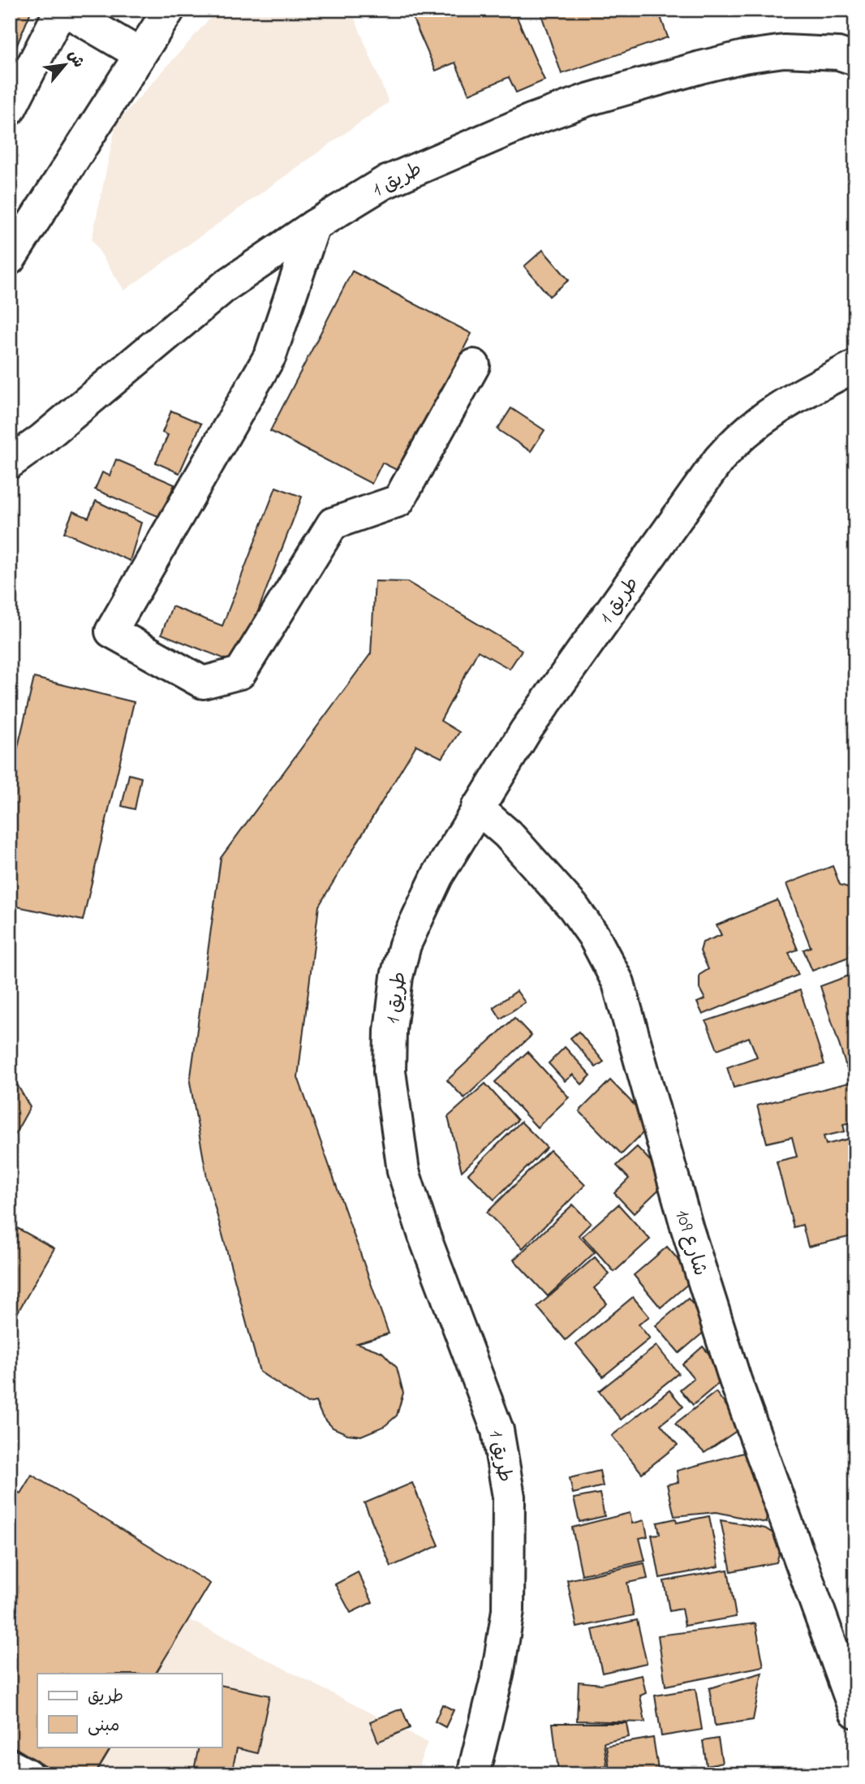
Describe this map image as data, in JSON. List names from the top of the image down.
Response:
{
  "streets": {
    "street": ["طريق 1", "شارع 109"]
  },
  "crossings": [
    ["طريق 1", "شارع 109"]
  ],
  "legend": ["طريق", "مبنى"],
  "north": "top right"
}
